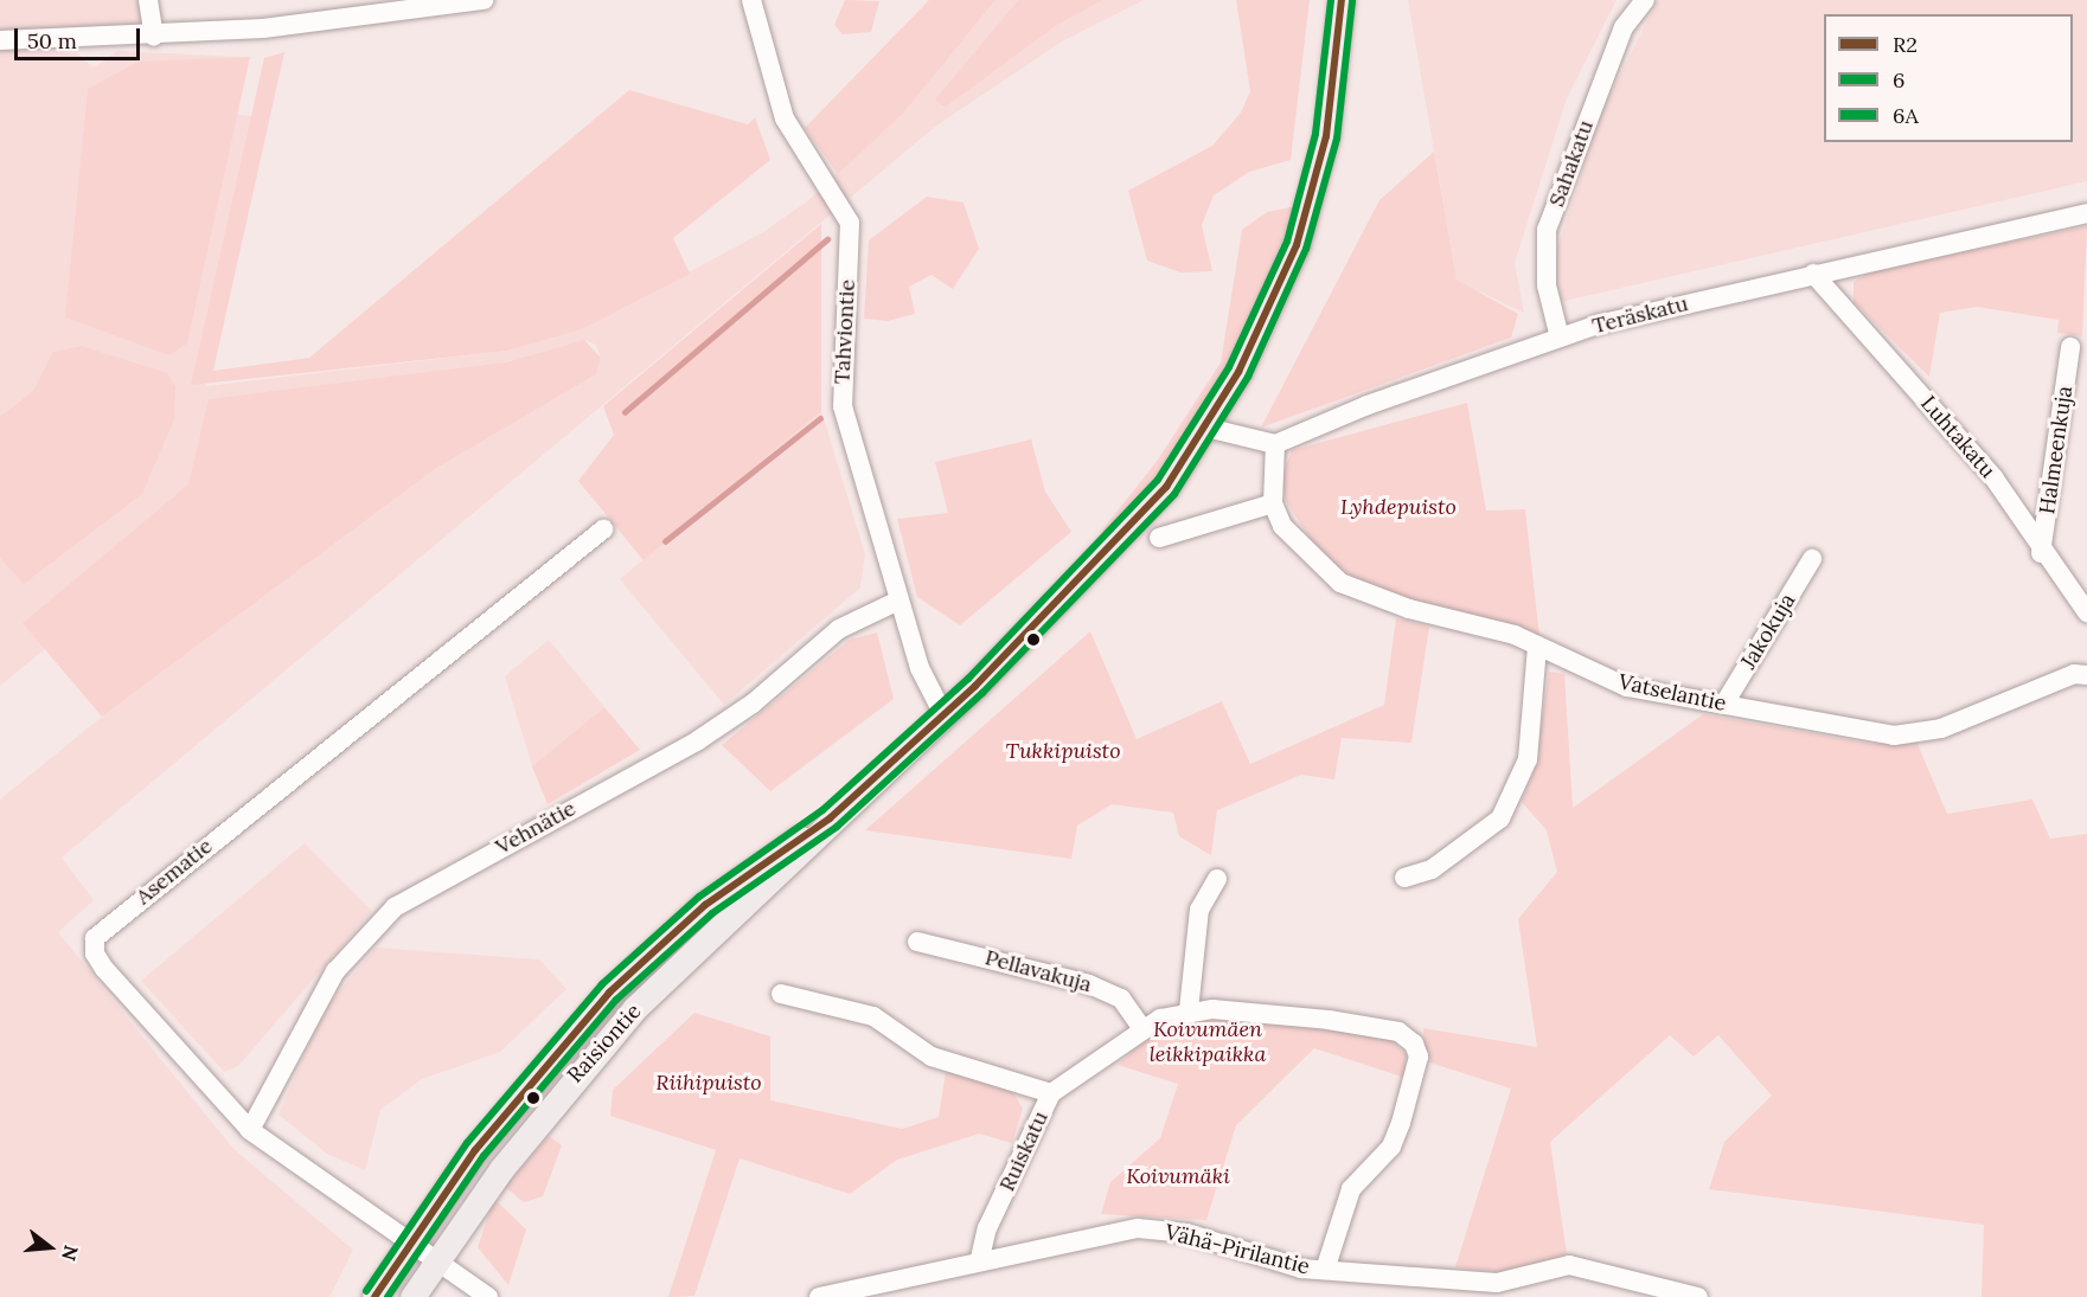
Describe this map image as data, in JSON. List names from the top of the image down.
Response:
{
  "streets": {
    "main road": ["Raisiontie"],
    "street": [
      "Sahakatu",
      "Teräskatu",
      "Tahviontie",
      "Luhtakatu",
      "Halmeenkuja",
      "Jakokuja",
      "Vatselantie",
      "Vehnätie",
      "Asematie",
      "Pellavakuja",
      "Ruiskatu",
      "Vähä-Pirilantie"
    ]
  },
  "crossings": [
    ["Sahakatu", "Teräskatu"],
    ["Teräskatu", "Luhtakatu"],
    ["Tahviontie", "Vehnätie"],
    ["Tahviontie", "Raisiontie"],
    ["Luhtakatu", "Halmeenkuja"],
    ["Jakokuja", "Vatselantie"],
    ["Vehnätie", "Asematie"],
    ["Asematie", "Raisiontie"],
    ["Pellavakuja", "Ruiskatu"],
    ["Ruiskatu", "Vähä-Pirilantie"]
  ],
  "parks": [
    "Lyhdepuisto",
    "Tukkipuisto",
    "Koivumäen leikkipaikka",
    "Riihipuisto",
    "Koivumäki"
  ],
  "lines": ["transit line R2", "transit line 6A", "transit line 6"],
  "legend": ["R2", "6", "6A"],
  "scale_bar": "50 m",
  "north": "right"
}
